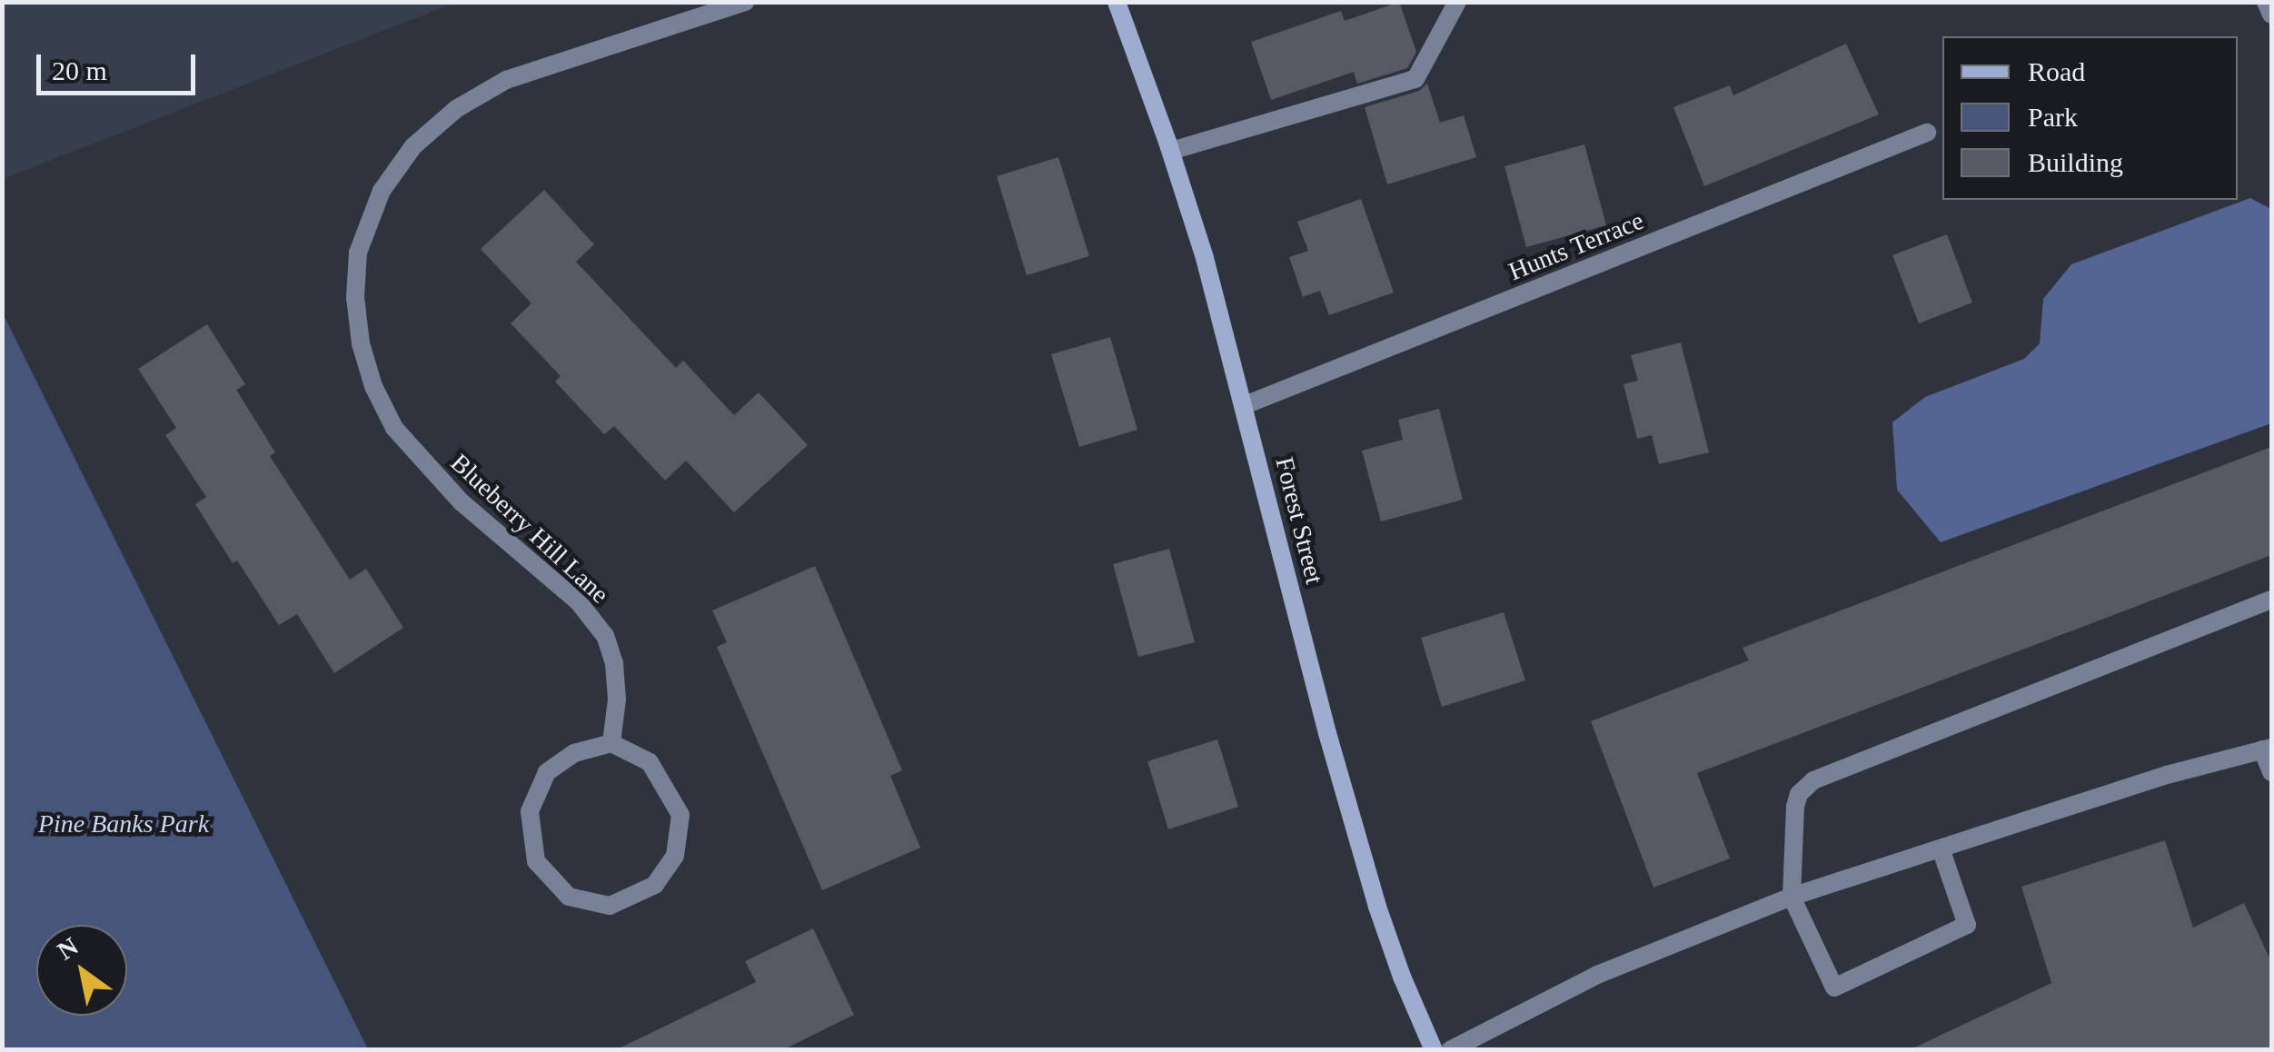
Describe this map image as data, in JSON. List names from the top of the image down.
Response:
{
  "streets": {
    "street": ["Hunts Terrace", "Forest Street", "Blueberry Hill Lane"]
  },
  "crossings": [
    ["Hunts Terrace", "Forest Street"]
  ],
  "parks": ["Pine Banks Park"],
  "legend": ["Road", "Park", "Building"],
  "scale_bar": "20 m",
  "north": "top left"
}
